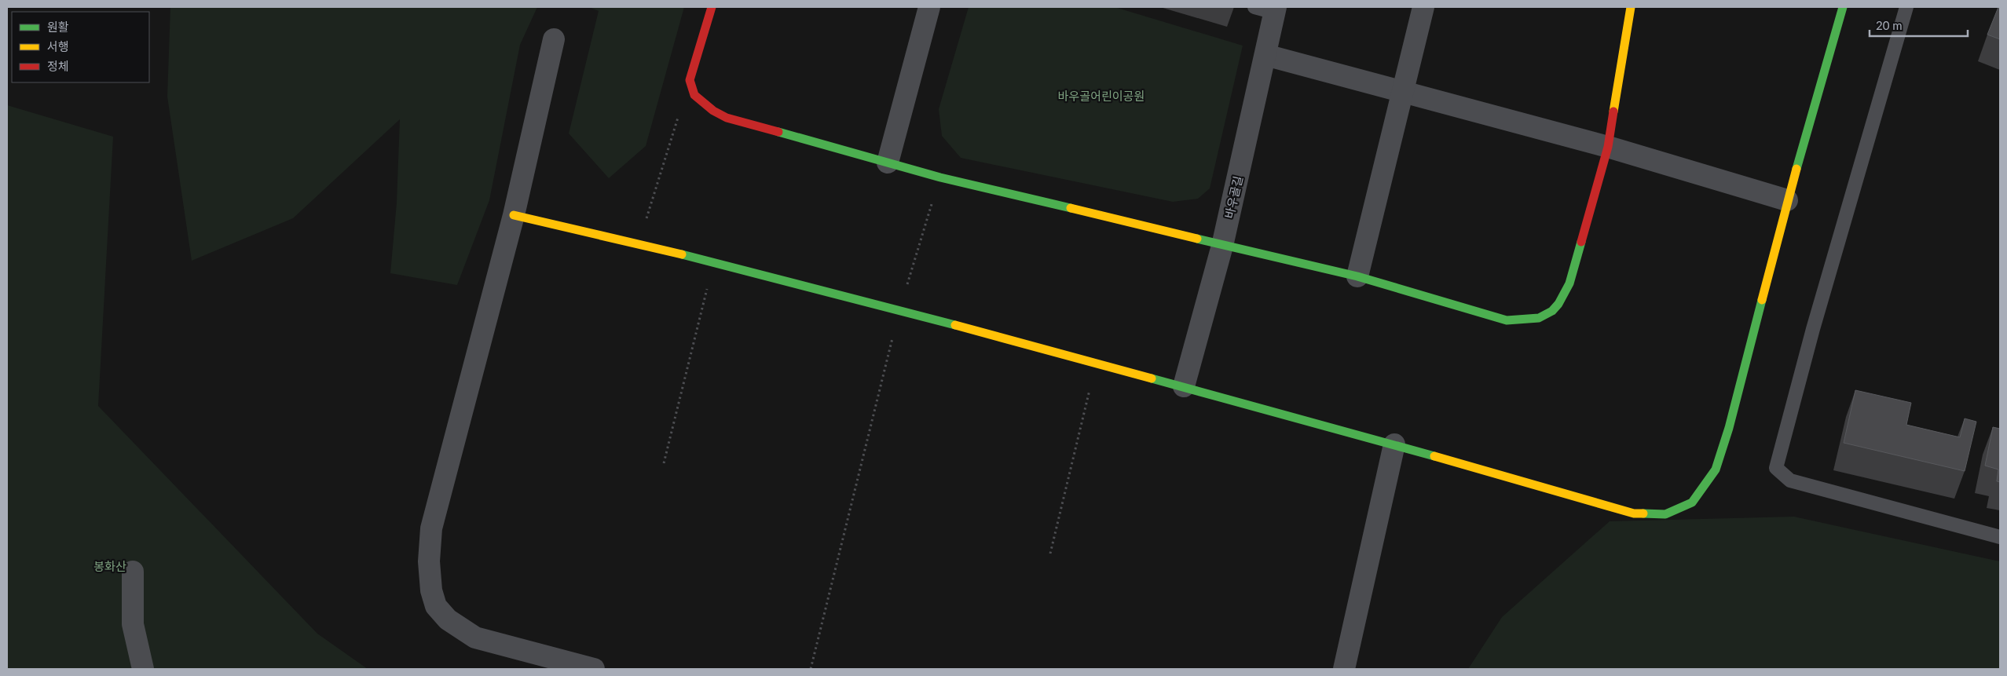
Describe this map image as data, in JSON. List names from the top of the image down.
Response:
{
  "streets": {
    "street": ["바우골길"]
  },
  "parks": ["바우골어린이공원", "봉화산"],
  "legend": ["원활", "서행", "정체"],
  "scale_bar": "20 m"
}
